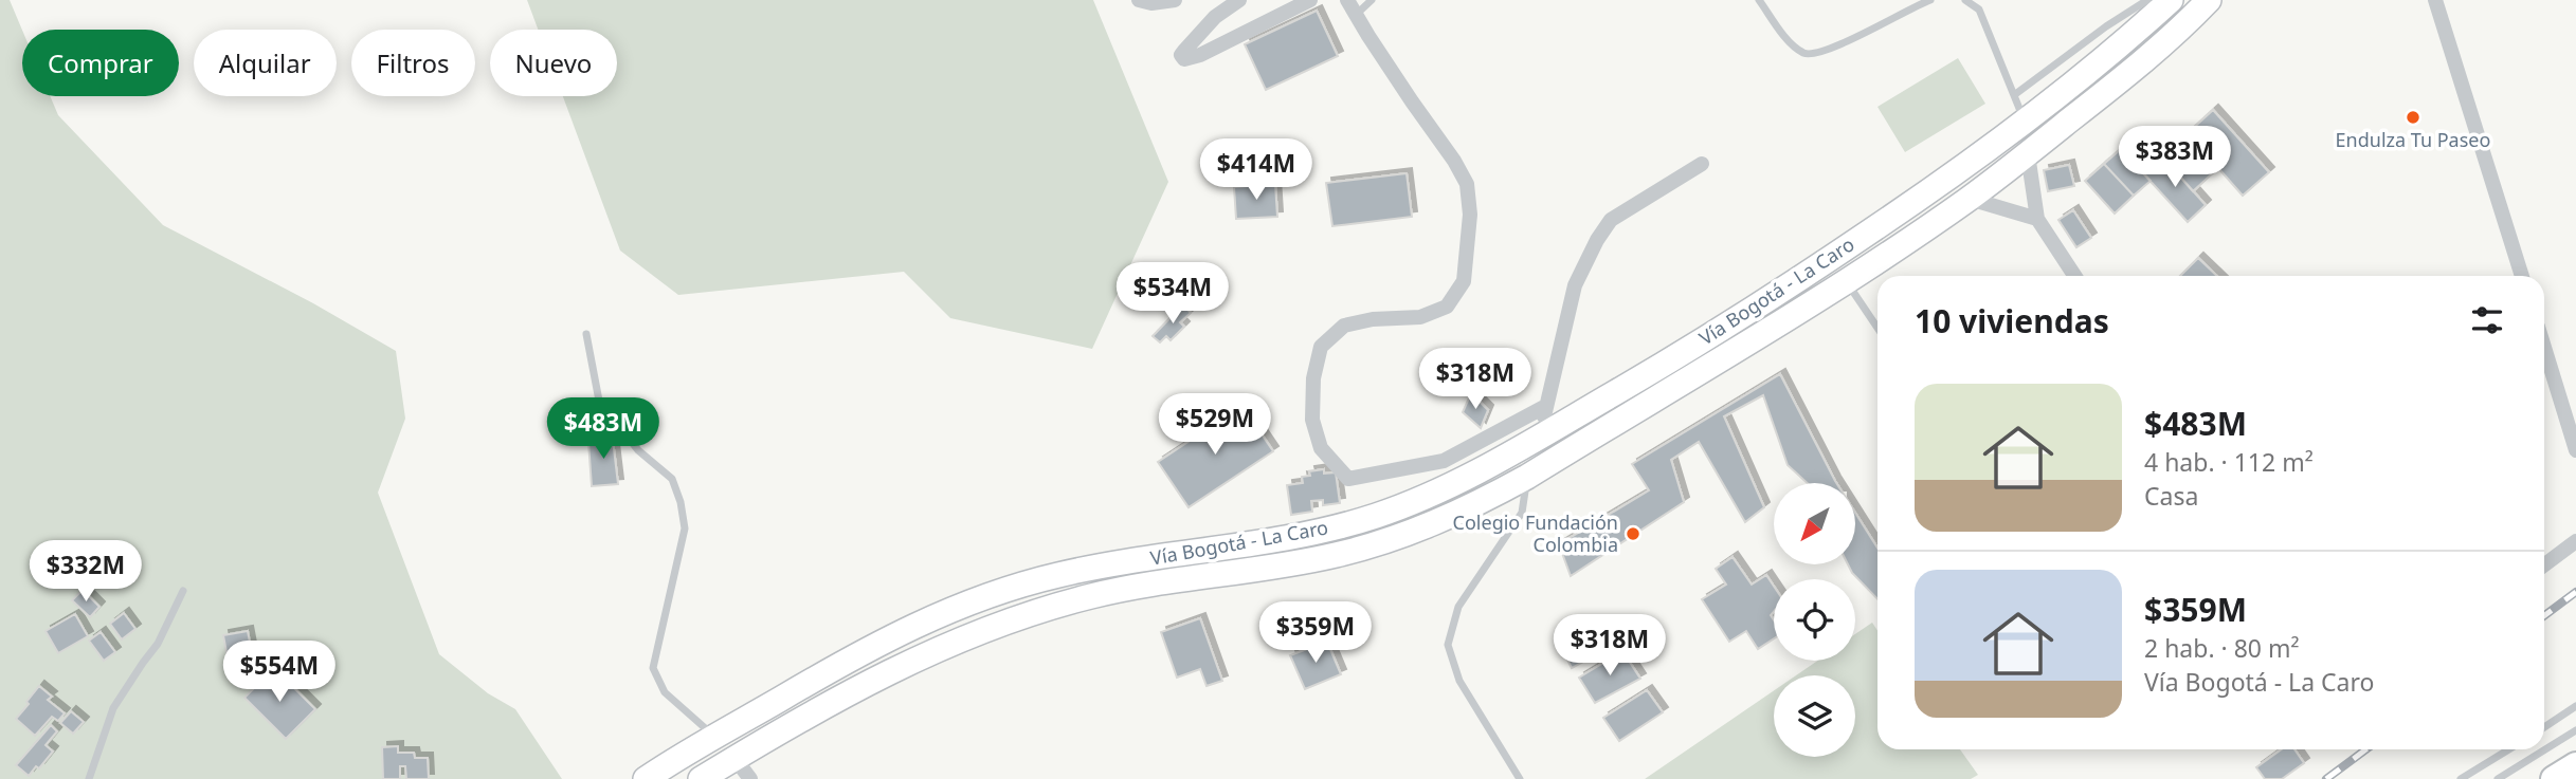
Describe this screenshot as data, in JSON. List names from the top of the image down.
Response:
{
  "streets": {
    "main road": ["Vía Bogotá - La Caro"]
  },
  "places": ["Endulza Tu Paseo", "Colegio Fundación Colombia"],
  "north": "bottom left",
  "page": {
    "chip": [
      "Comprar",
      "Alquilar",
      "Filtros",
      "Nuevo"
    ],
    "price": [
      "$383M",
      "$414M",
      "$534M",
      "$318M",
      "$529M",
      "$483M",
      "$332M",
      "$359M",
      "$318M",
      "$554M"
    ],
    "heading": "10 viviendas",
    "list": [
      {
        "name": "$483M",
        "note": "4 hab. · 112 m² · Casa"
      },
      {
        "name": "$359M",
        "note": "2 hab. · 80 m² · Vía Bogotá - La Caro"
      }
    ]
  }
}
